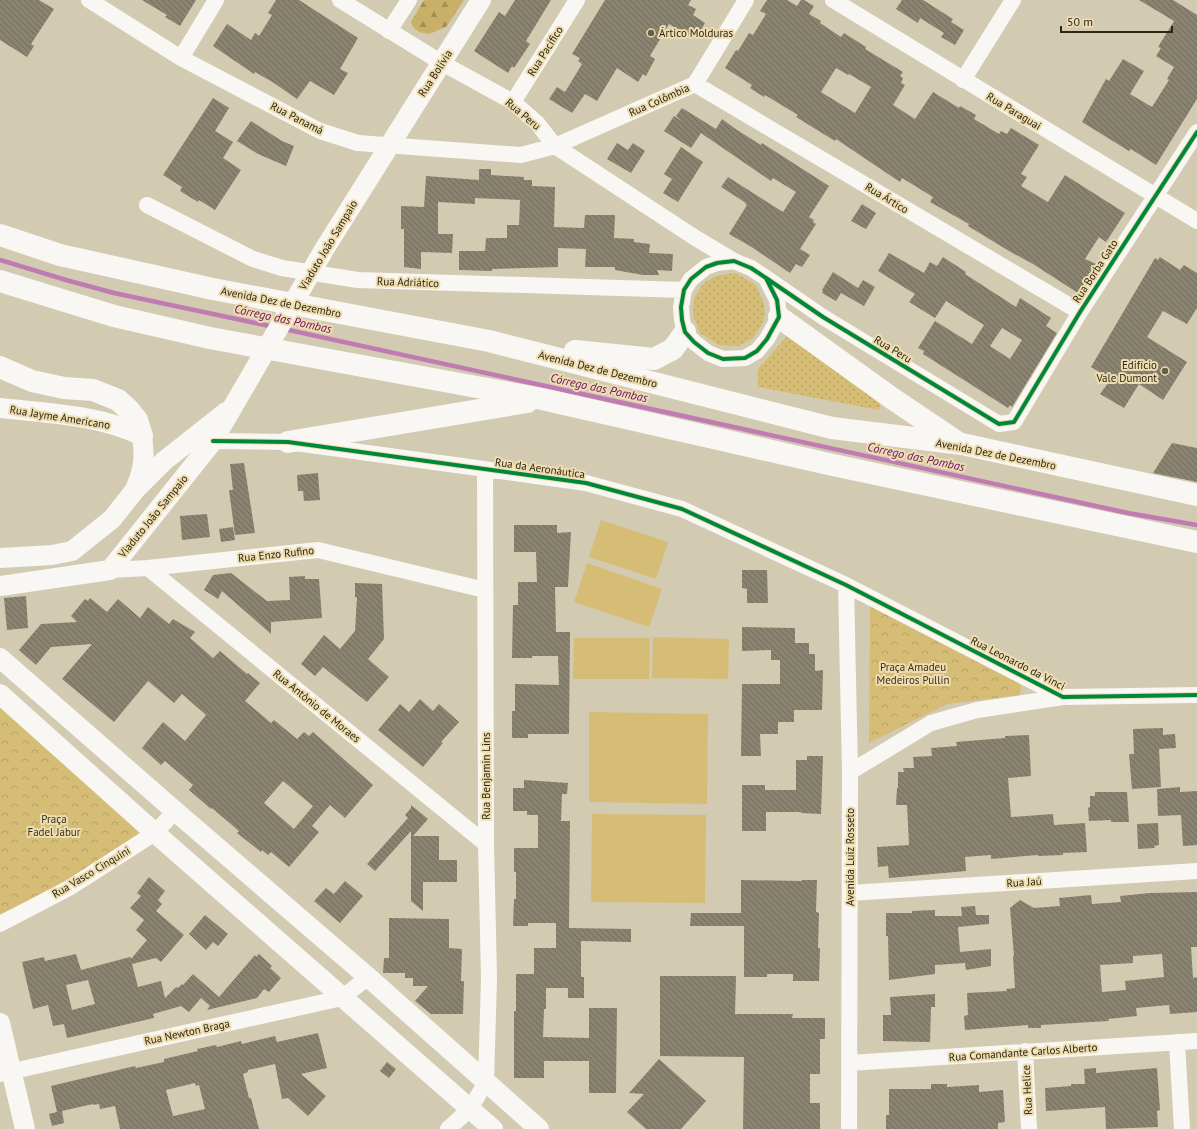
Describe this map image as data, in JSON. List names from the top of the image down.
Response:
{
  "streets": {
    "highway": ["Avenida Dez de Dezembro"],
    "street": [
      "Rua Pacífico",
      "Rua Bolívia",
      "Rua Colômbia",
      "Rua Paraguai",
      "Rua Peru",
      "Rua Panamá",
      "Rua Ártico",
      "Viaduto João Sampaio",
      "Rua Borba Gato",
      "Rua Adriático",
      "Rua Jayme Americano",
      "Rua da Aeronáutica",
      "Rua Enzo Rufino",
      "Rua Leonardo da Vinci",
      "Rua Antônio de Moraes",
      "Rua Benjamin Lins",
      "Avenida Luiz Rosseto",
      "Rua Vasco Cinquini",
      "Rua Jaú",
      "Rua Newton Braga",
      "Rua Comandante Carlos Alberto",
      "Rua Helice"
    ]
  },
  "crossings": [
    ["Rua Pacífico", "Rua Peru"],
    ["Rua Bolívia", "Rua Peru"],
    ["Rua Bolívia", "Rua Panamá"],
    ["Rua Bolívia", "Viaduto João Sampaio"],
    ["Rua Colômbia", "Rua Peru"],
    ["Rua Colômbia", "Rua Panamá"],
    ["Rua Colômbia", "Rua Ártico"],
    ["Rua Paraguai", "Rua Borba Gato"],
    ["Rua Peru", "Rua Panamá"],
    ["Rua Peru", "Rua Borba Gato"],
    ["Rua Peru", "Rua Adriático"],
    ["Rua Panamá", "Viaduto João Sampaio"],
    ["Rua Ártico", "Rua Borba Gato"],
    ["Viaduto João Sampaio", "Rua da Aeronáutica"],
    ["Viaduto João Sampaio", "Rua Enzo Rufino"],
    ["Rua da Aeronáutica", "Rua Leonardo da Vinci"],
    ["Rua da Aeronáutica", "Rua Benjamin Lins"],
    ["Rua da Aeronáutica", "Avenida Luiz Rosseto"],
    ["Rua Enzo Rufino", "Rua Antônio de Moraes"],
    ["Rua Enzo Rufino", "Rua Benjamin Lins"],
    ["Rua Leonardo da Vinci", "Avenida Luiz Rosseto"],
    ["Rua Antônio de Moraes", "Rua Benjamin Lins"],
    ["Avenida Luiz Rosseto", "Rua Jaú"],
    ["Avenida Luiz Rosseto", "Rua Comandante Carlos Alberto"],
    ["Rua Comandante Carlos Alberto", "Rua Helice"]
  ],
  "water": ["Córrego das Pombas"],
  "parks": ["Praça Amadeu Medeiros Pullin", "Praça Fadel Jabur"],
  "places": ["Ártico Molduras", "Edifício Vale Dumont"],
  "scale_bar": "50 m"
}
